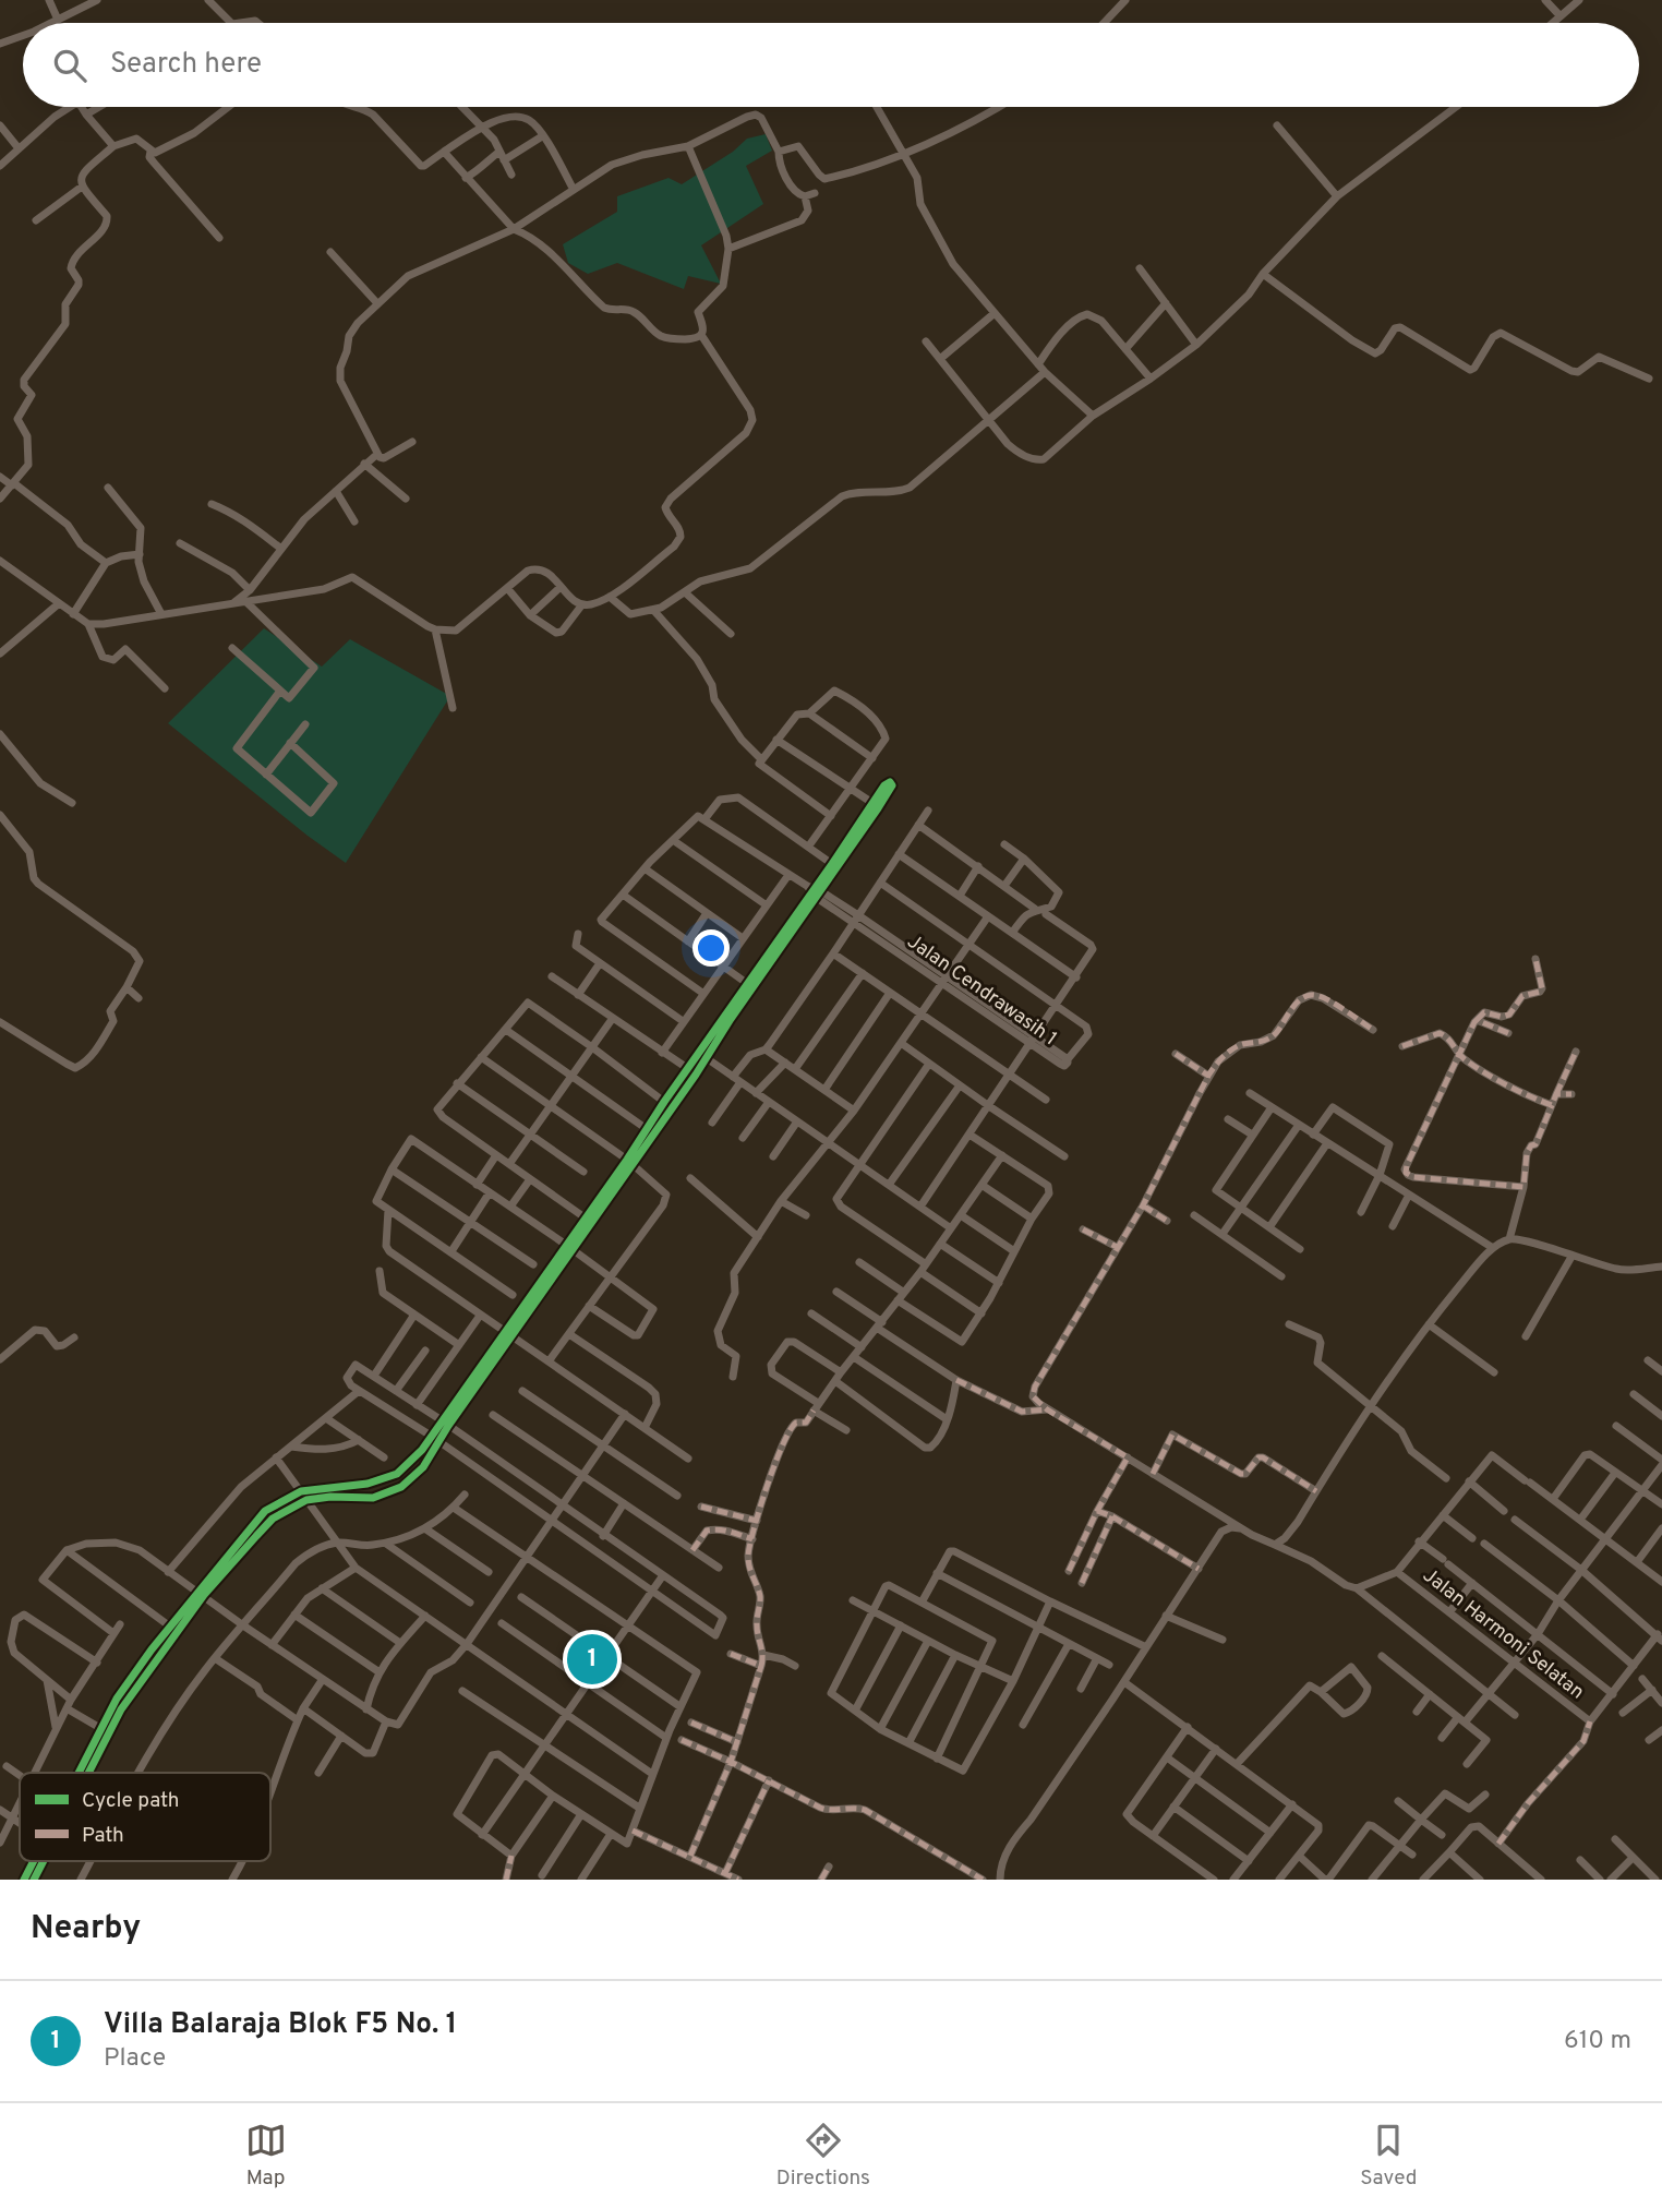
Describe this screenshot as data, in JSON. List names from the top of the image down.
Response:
{
  "streets": {
    "street": ["Jalan Cendrawasih 1", "Jalan Harmoni Selatan"]
  },
  "legend": ["Cycle path", "Path"],
  "page": {
    "search": "Search here",
    "pins": "1",
    "heading": "Nearby",
    "list": [
      {
        "mark": "1",
        "name": "Villa Balaraja Blok F5 No. 1",
        "note": "Place",
        "value": "610 m"
      }
    ],
    "nav": ["Map", "Directions", "Saved"]
  }
}
